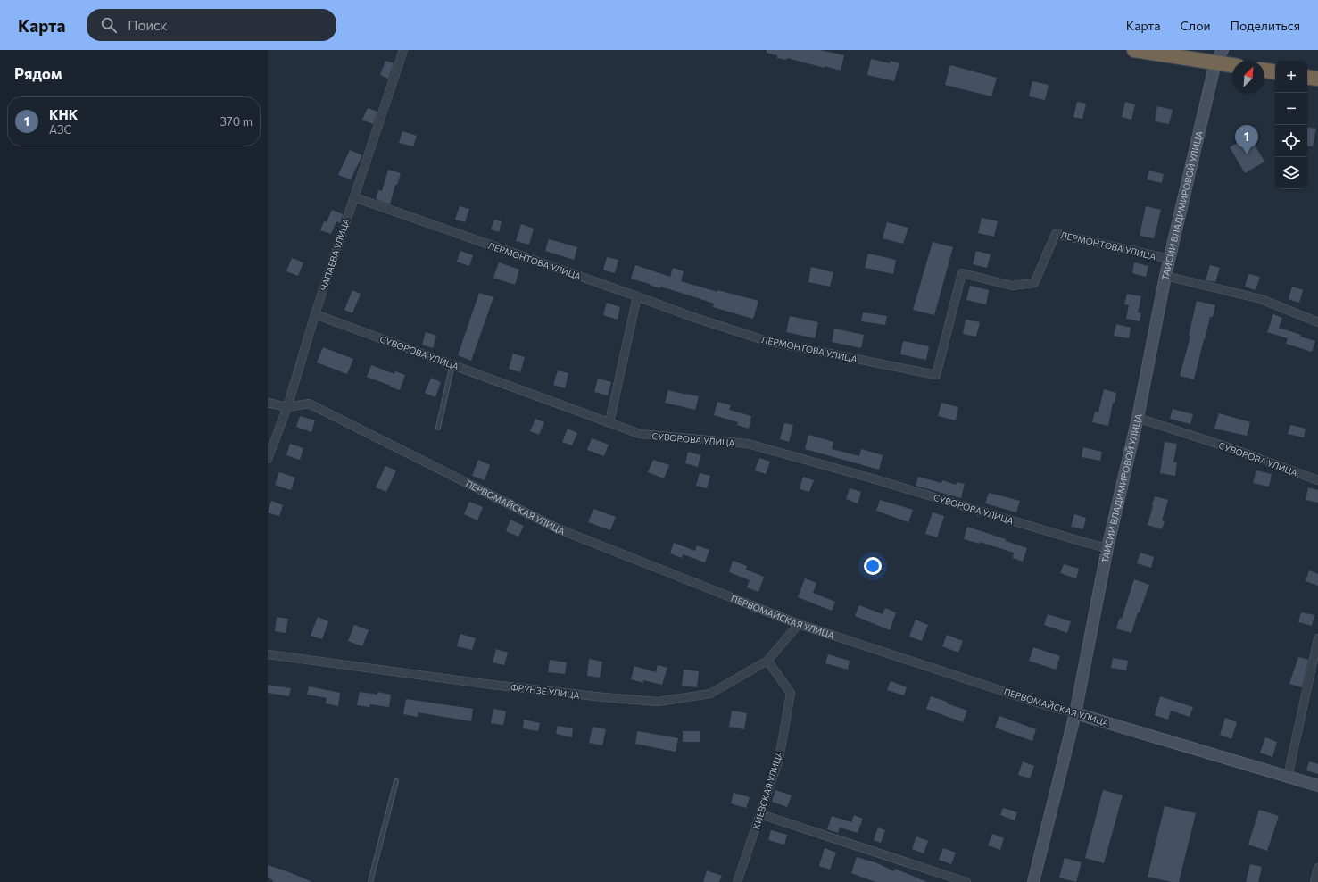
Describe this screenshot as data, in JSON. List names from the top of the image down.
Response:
{
  "streets": {
    "street": [
      "ТАИСИИ ВЛАДИМИРОВОЙ УЛИЦА",
      "ЛЕРМОНТОВА УЛИЦА",
      "ЧАПАЕВА УЛИЦА",
      "СУВОРОВА УЛИЦА",
      "ПЕРВОМАЙСКАЯ УЛИЦА",
      "ФРУНЗЕ УЛИЦА",
      "КИЕВСКАЯ УЛИЦА"
    ]
  },
  "crossings": [
    ["ТАИСИИ ВЛАДИМИРОВОЙ УЛИЦА", "ЛЕРМОНТОВА УЛИЦА"],
    ["ТАИСИИ ВЛАДИМИРОВОЙ УЛИЦА", "СУВОРОВА УЛИЦА"],
    ["ТАИСИИ ВЛАДИМИРОВОЙ УЛИЦА", "ПЕРВОМАЙСКАЯ УЛИЦА"],
    ["ЛЕРМОНТОВА УЛИЦА", "ЧАПАЕВА УЛИЦА"],
    ["ЧАПАЕВА УЛИЦА", "СУВОРОВА УЛИЦА"],
    ["ЧАПАЕВА УЛИЦА", "ПЕРВОМАЙСКАЯ УЛИЦА"],
    ["ПЕРВОМАЙСКАЯ УЛИЦА", "ФРУНЗЕ УЛИЦА"],
    ["ФРУНЗЕ УЛИЦА", "КИЕВСКАЯ УЛИЦА"]
  ],
  "north": "top right",
  "page": {
    "header": "Карта",
    "search": "Поиск",
    "nav": ["Карта", "Слои", "Поделиться"],
    "heading": "Рядом",
    "map_buttons": ["+", "−"],
    "list": [
      {
        "mark": "1",
        "name": "КНК",
        "note": "АЗС",
        "value": "370 m"
      }
    ],
    "pins": "1"
  }
}
